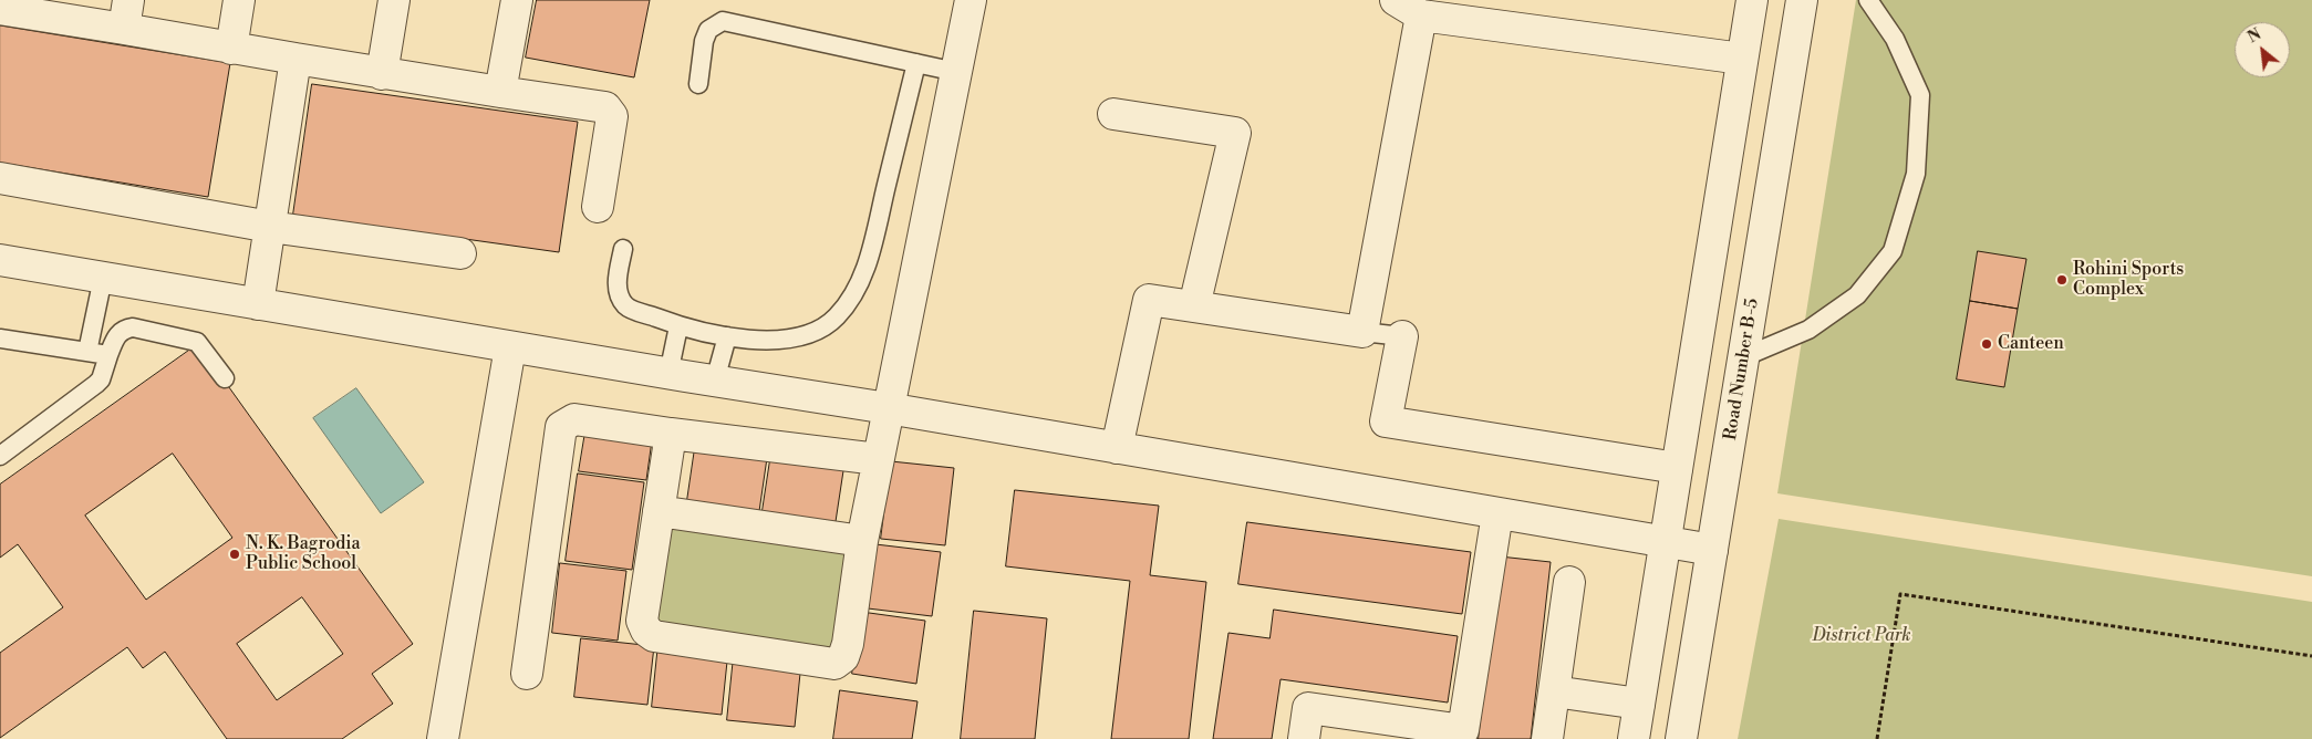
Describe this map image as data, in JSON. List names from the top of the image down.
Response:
{
  "streets": {
    "street": ["Road Number B-5"]
  },
  "parks": ["District Park"],
  "places": ["Rohini Sports Complex", "Canteen", "N. K. Bagrodia Public School"],
  "north": "top left"
}
